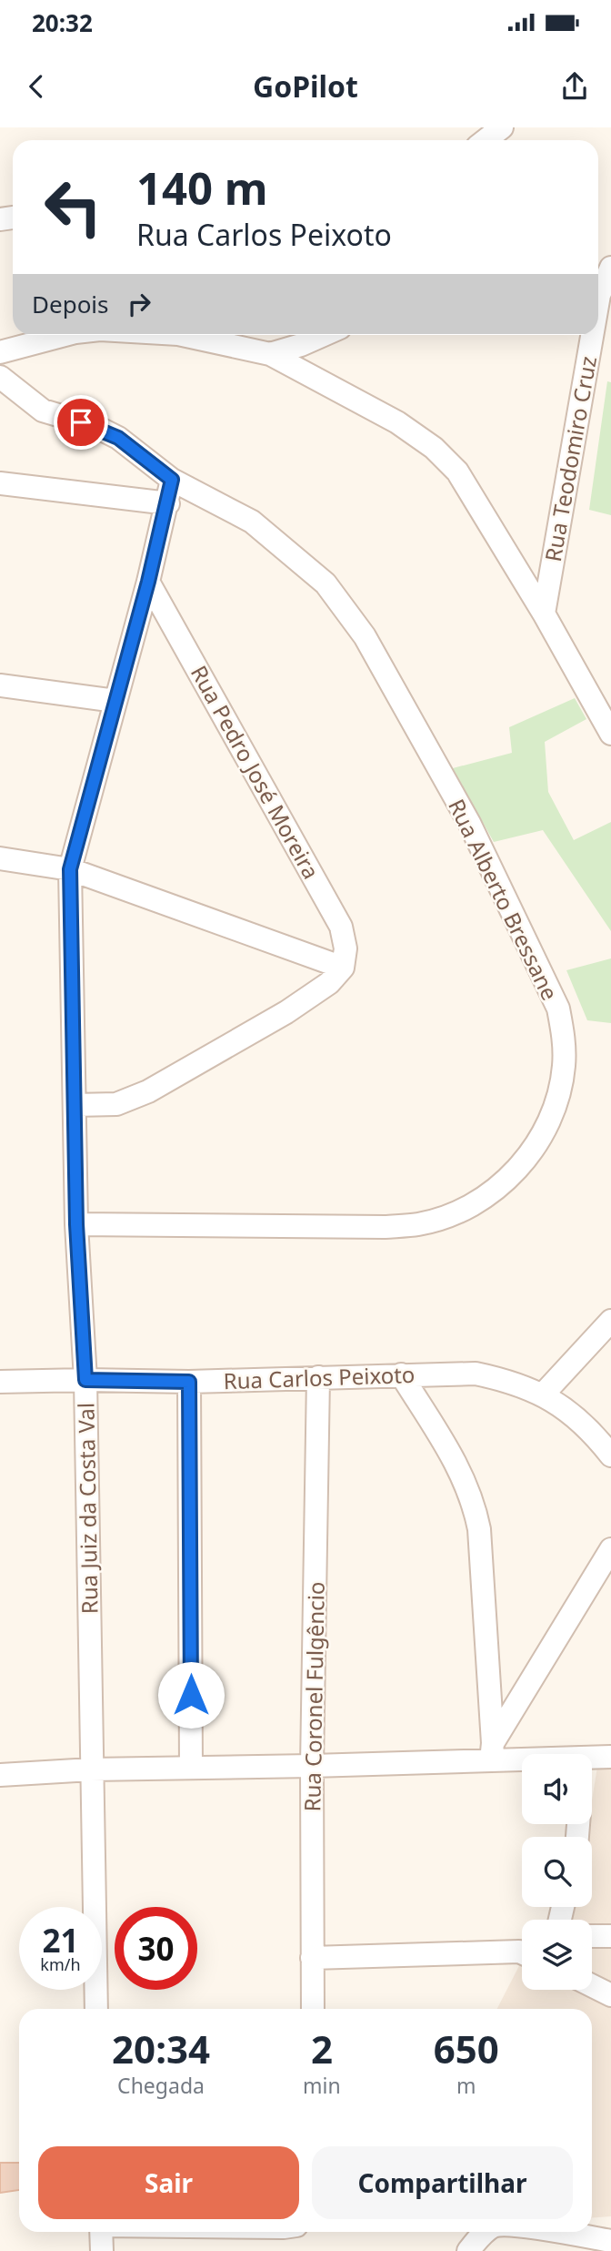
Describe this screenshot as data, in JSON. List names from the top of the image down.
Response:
{
  "streets": {
    "street": [
      "Rua Teodomiro Cruz",
      "Rua Pedro José Moreira",
      "Rua Alberto Bressane",
      "Rua Carlos Peixoto",
      "Rua Juiz da Costa Val",
      "Rua Coronel Fulgêncio"
    ]
  },
  "crossings": [
    ["Rua Pedro José Moreira", "Rua Juiz da Costa Val"],
    ["Rua Alberto Bressane", "Rua Juiz da Costa Val"],
    ["Rua Carlos Peixoto", "Rua Juiz da Costa Val"],
    ["Rua Carlos Peixoto", "Rua Coronel Fulgêncio"]
  ],
  "page": {
    "status": "20:32",
    "header": "GoPilot",
    "turn": ["140 m", "Rua Carlos Peixoto"],
    "then": "Depois",
    "speed": "21 km/h",
    "limit": "30",
    "eta": [
      "20:34",
      "Chegada",
      "2",
      "min",
      "650",
      "m"
    ],
    "buttons": ["Sair", "Compartilhar"]
  }
}
